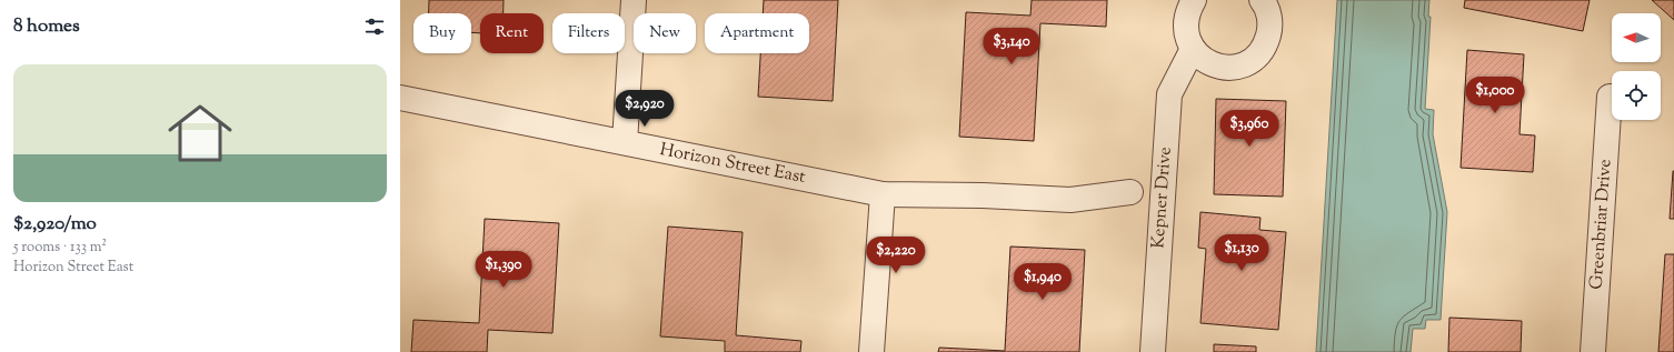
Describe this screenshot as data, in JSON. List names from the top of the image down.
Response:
{
  "streets": {
    "street": ["Horizon Street East", "Kepner Drive", "Greenbriar Drive"]
  },
  "north": "left",
  "page": {
    "heading": "8 homes",
    "chip": [
      "Buy",
      "Rent",
      "Filters",
      "New",
      "Apartment"
    ],
    "price": [
      "$3,140",
      "$1,000",
      "$2,920",
      "$3,960",
      "$1,130",
      "$2,220",
      "$1,390",
      "$1,940"
    ],
    "list": [
      {
        "name": "$2,920/mo",
        "note": "5 rooms · 133 m² · Horizon Street East"
      }
    ]
  }
}
